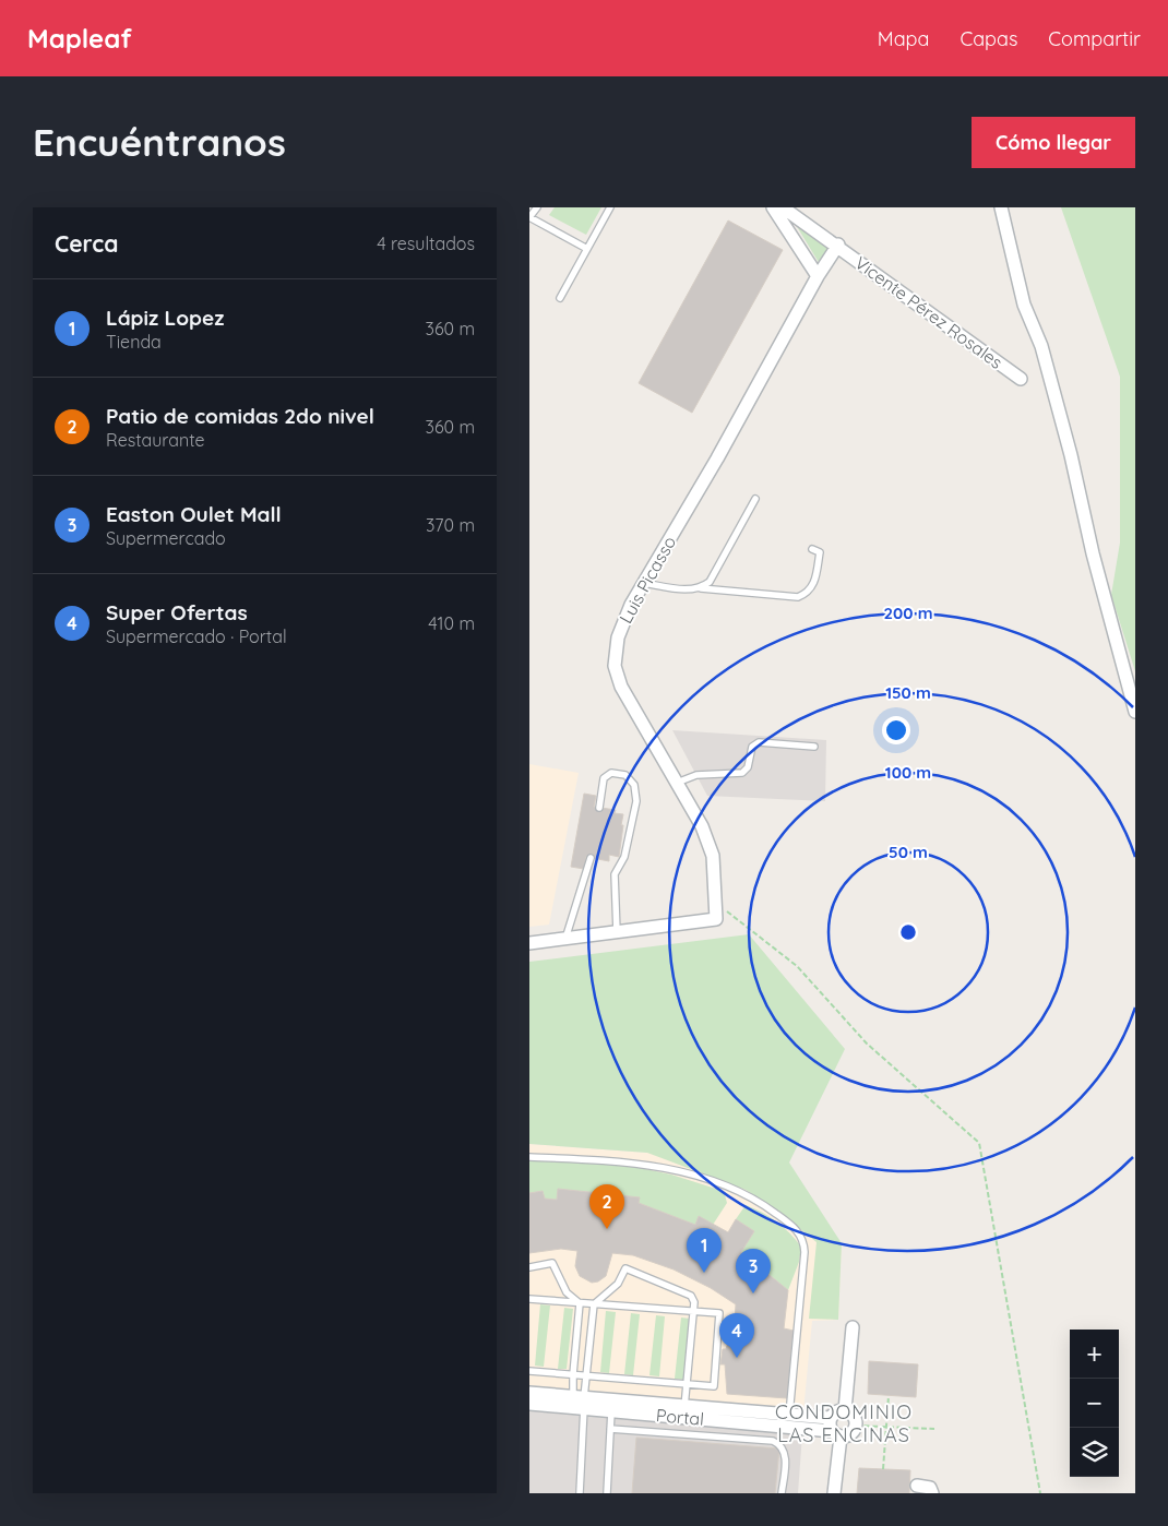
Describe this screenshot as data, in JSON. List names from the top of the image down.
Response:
{
  "streets": {
    "street": ["Vicente Pérez Rosales", "Luis Picasso", "Portal"]
  },
  "crossings": [
    ["Vicente Pérez Rosales", "Luis Picasso"]
  ],
  "districts": ["CONDOMINIO LAS ENCINAS"],
  "page": {
    "header": "Mapleaf",
    "nav": ["Mapa", "Capas", "Compartir"],
    "buttons": "Cómo llegar",
    "title": "Encuéntranos",
    "heading": ["Cerca", "4 resultados"],
    "list": [
      {
        "mark": "1",
        "name": "Lápiz Lopez",
        "note": "Tienda",
        "value": "360 m"
      },
      {
        "mark": "2",
        "name": "Patio de comidas 2do nivel",
        "note": "Restaurante",
        "value": "360 m"
      },
      {
        "mark": "3",
        "name": "Easton Oulet Mall",
        "note": "Supermercado",
        "value": "370 m"
      },
      {
        "mark": "4",
        "name": "Super Ofertas",
        "note": "Supermercado · Portal",
        "value": "410 m"
      }
    ],
    "pins": [
      "2",
      "1",
      "3",
      "4"
    ],
    "map_buttons": ["+", "−"]
  },
  "rings": [
    "200 m",
    "150 m",
    "100 m",
    "50 m"
  ]
}
